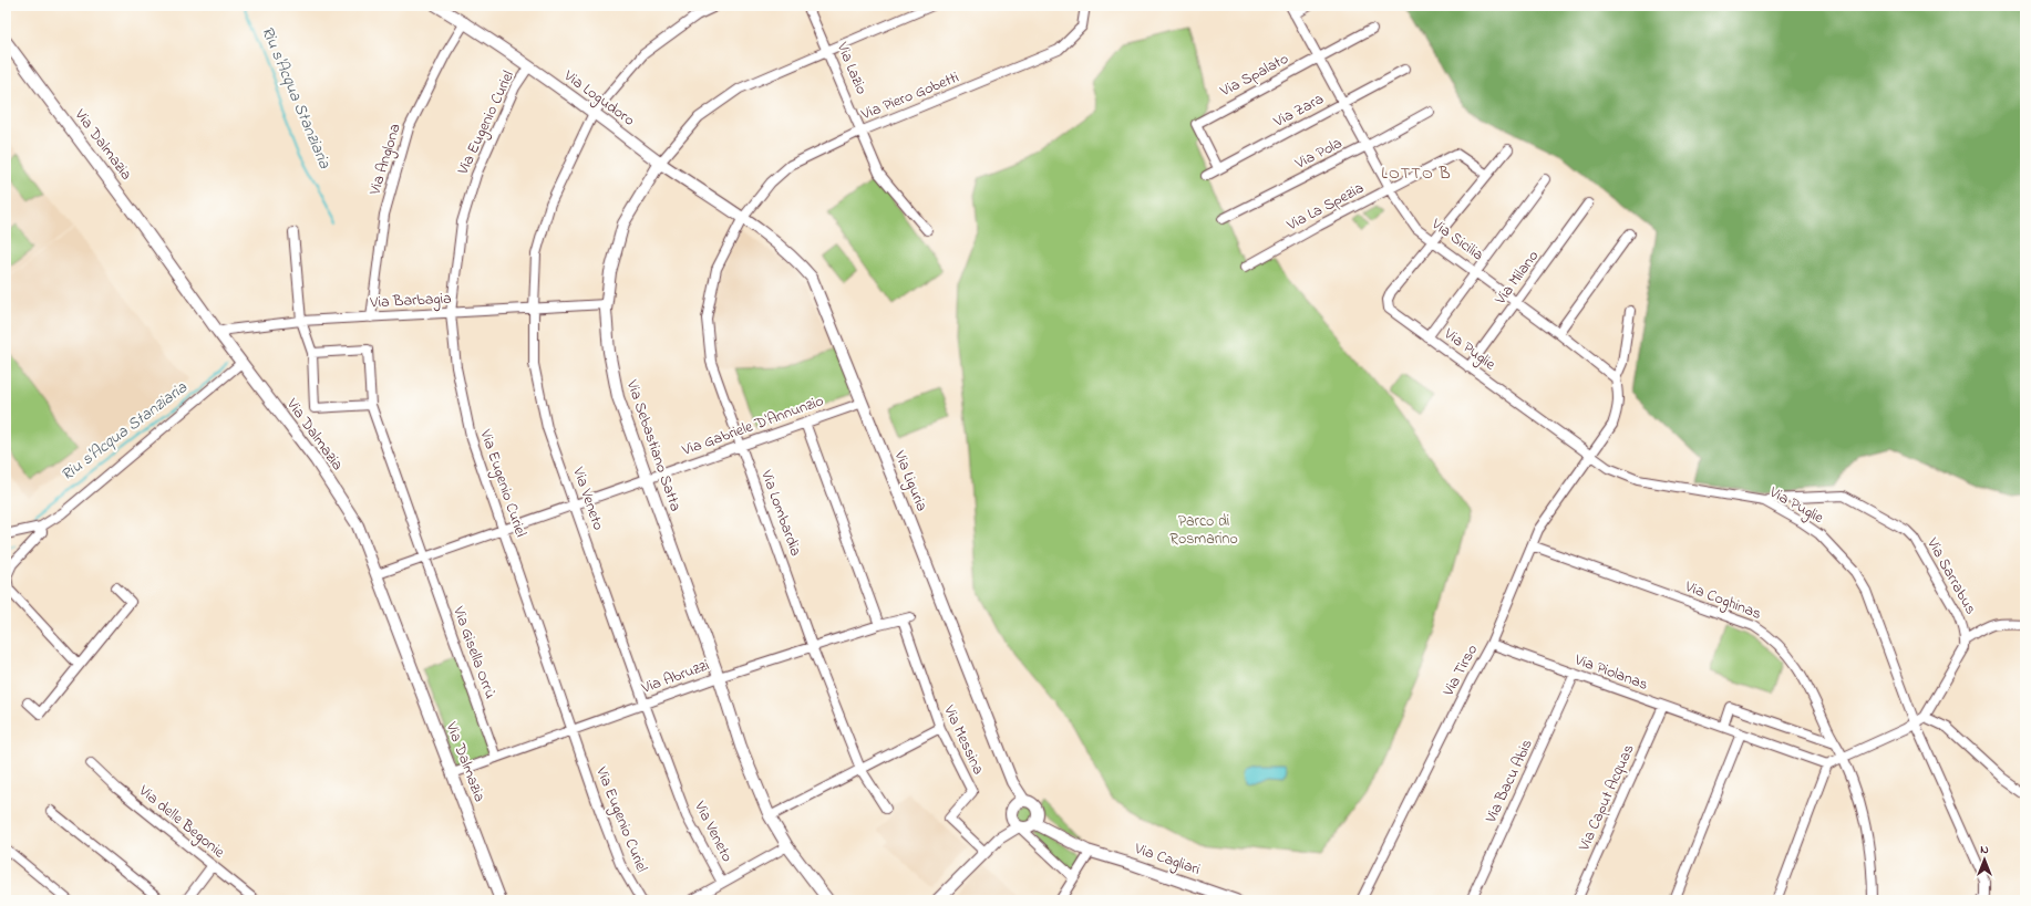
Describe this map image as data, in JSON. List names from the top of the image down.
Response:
{
  "streets": {
    "street": [
      "Via Lazio",
      "Via Spalato",
      "Via Piero Gobetti",
      "Via Logudoro",
      "Via Zara",
      "Via Eugenio Curiel",
      "Via Dalmazia",
      "Via Pola",
      "Via Anglona",
      "Via La Spezia",
      "Via Sicilia",
      "Via Milano",
      "Via Barbagia",
      "Via Puglie",
      "Via Gabriele D'Annunzio",
      "Via Sebastiano Satta",
      "Via Liguria",
      "Via Veneto",
      "Via Lombardia",
      "Via Sarrabus",
      "Via Coghinas",
      "Via Gisella Orrù",
      "Via Tirso",
      "Via Piolanas",
      "Via Abruzzi",
      "Via Messina",
      "Via Bacu Abis",
      "Via Caput Acquas",
      "Via delle Begonie",
      "Via Cagliari"
    ]
  },
  "crossings": [
    ["Via Lazio", "Via Piero Gobetti"],
    ["Via Lazio", "Via Sebastiano Satta"],
    ["Via Spalato", "Via Zara"],
    ["Via Spalato", "Via Sicilia"],
    ["Via Piero Gobetti", "Via Logudoro"],
    ["Via Piero Gobetti", "Via Liguria"],
    ["Via Piero Gobetti", "Via Lombardia"],
    ["Via Logudoro", "Via Eugenio Curiel"],
    ["Via Logudoro", "Via Anglona"],
    ["Via Logudoro", "Via Sebastiano Satta"],
    ["Via Logudoro", "Via Liguria"],
    ["Via Logudoro", "Via Veneto"],
    ["Via Logudoro", "Via Lombardia"],
    ["Via Zara", "Via Sicilia"],
    ["Via Eugenio Curiel", "Via Barbagia"],
    ["Via Eugenio Curiel", "Via Gabriele D'Annunzio"],
    ["Via Eugenio Curiel", "Via Abruzzi"],
    ["Via Dalmazia", "Via Barbagia"],
    ["Via Dalmazia", "Via Gabriele D'Annunzio"],
    ["Via Dalmazia", "Via Abruzzi"],
    ["Via Pola", "Via Sicilia"],
    ["Via Anglona", "Via Barbagia"],
    ["Via La Spezia", "Via Sicilia"],
    ["Via Sicilia", "Via Milano"],
    ["Via Sicilia", "Via Puglie"],
    ["Via Milano", "Via Puglie"],
    ["Via Barbagia", "Via Sebastiano Satta"],
    ["Via Barbagia", "Via Veneto"],
    ["Via Puglie", "Via Sarrabus"],
    ["Via Puglie", "Via Tirso"],
    ["Via Gabriele D'Annunzio", "Via Sebastiano Satta"],
    ["Via Gabriele D'Annunzio", "Via Liguria"],
    ["Via Gabriele D'Annunzio", "Via Veneto"],
    ["Via Gabriele D'Annunzio", "Via Lombardia"],
    ["Via Gabriele D'Annunzio", "Via Gisella Orrù"],
    ["Via Sebastiano Satta", "Via Abruzzi"],
    ["Via Liguria", "Via Lombardia"],
    ["Via Liguria", "Via Cagliari"],
    ["Via Veneto", "Via Abruzzi"],
    ["Via Lombardia", "Via Abruzzi"],
    ["Via Coghinas", "Via Tirso"],
    ["Via Gisella Orrù", "Via Abruzzi"],
    ["Via Tirso", "Via Piolanas"],
    ["Via Piolanas", "Via Bacu Abis"],
    ["Via Piolanas", "Via Caput Acquas"],
    ["Via Abruzzi", "Via Messina"]
  ],
  "districts": ["LOTTO B"],
  "water": ["Riu s'Acqua Stanziaria"],
  "parks": ["Parco di Rosmarino"],
  "north": "top"
}
